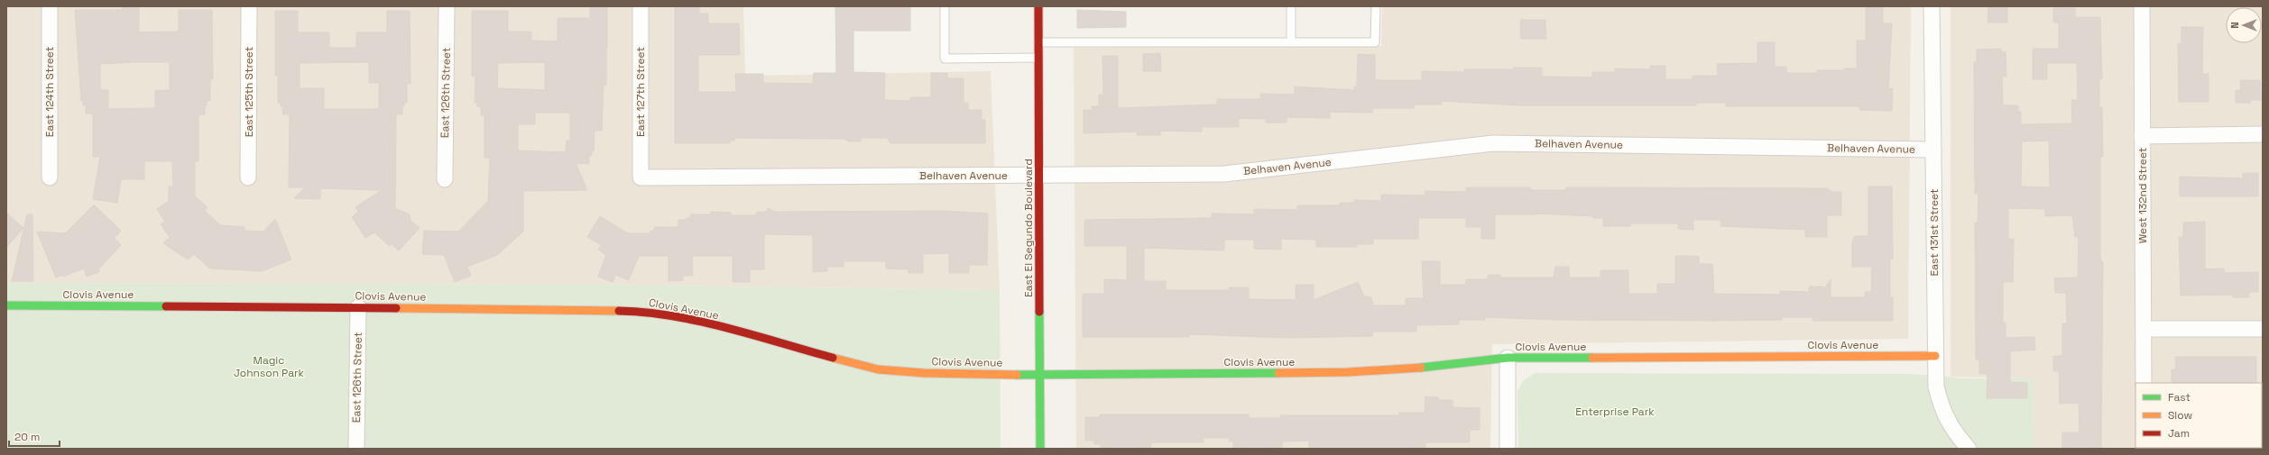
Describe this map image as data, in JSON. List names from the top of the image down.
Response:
{
  "streets": {
    "street": [
      "East 124th Street",
      "East 125th Street",
      "East 127th Street",
      "East 126th Street",
      "Belhaven Avenue",
      "West 132nd Street",
      "East El Segundo Boulevard",
      "East 131st Street",
      "Clovis Avenue"
    ]
  },
  "crossings": [
    ["East 127th Street", "Belhaven Avenue"],
    ["East 126th Street", "Clovis Avenue"],
    ["Belhaven Avenue", "East El Segundo Boulevard"],
    ["Belhaven Avenue", "East 131st Street"],
    ["East El Segundo Boulevard", "Clovis Avenue"],
    ["East 131st Street", "Clovis Avenue"]
  ],
  "parks": ["Magic Johnson Park", "Enterprise Park"],
  "legend": ["Fast", "Slow", "Jam"],
  "scale_bar": "20 m",
  "north": "left"
}
